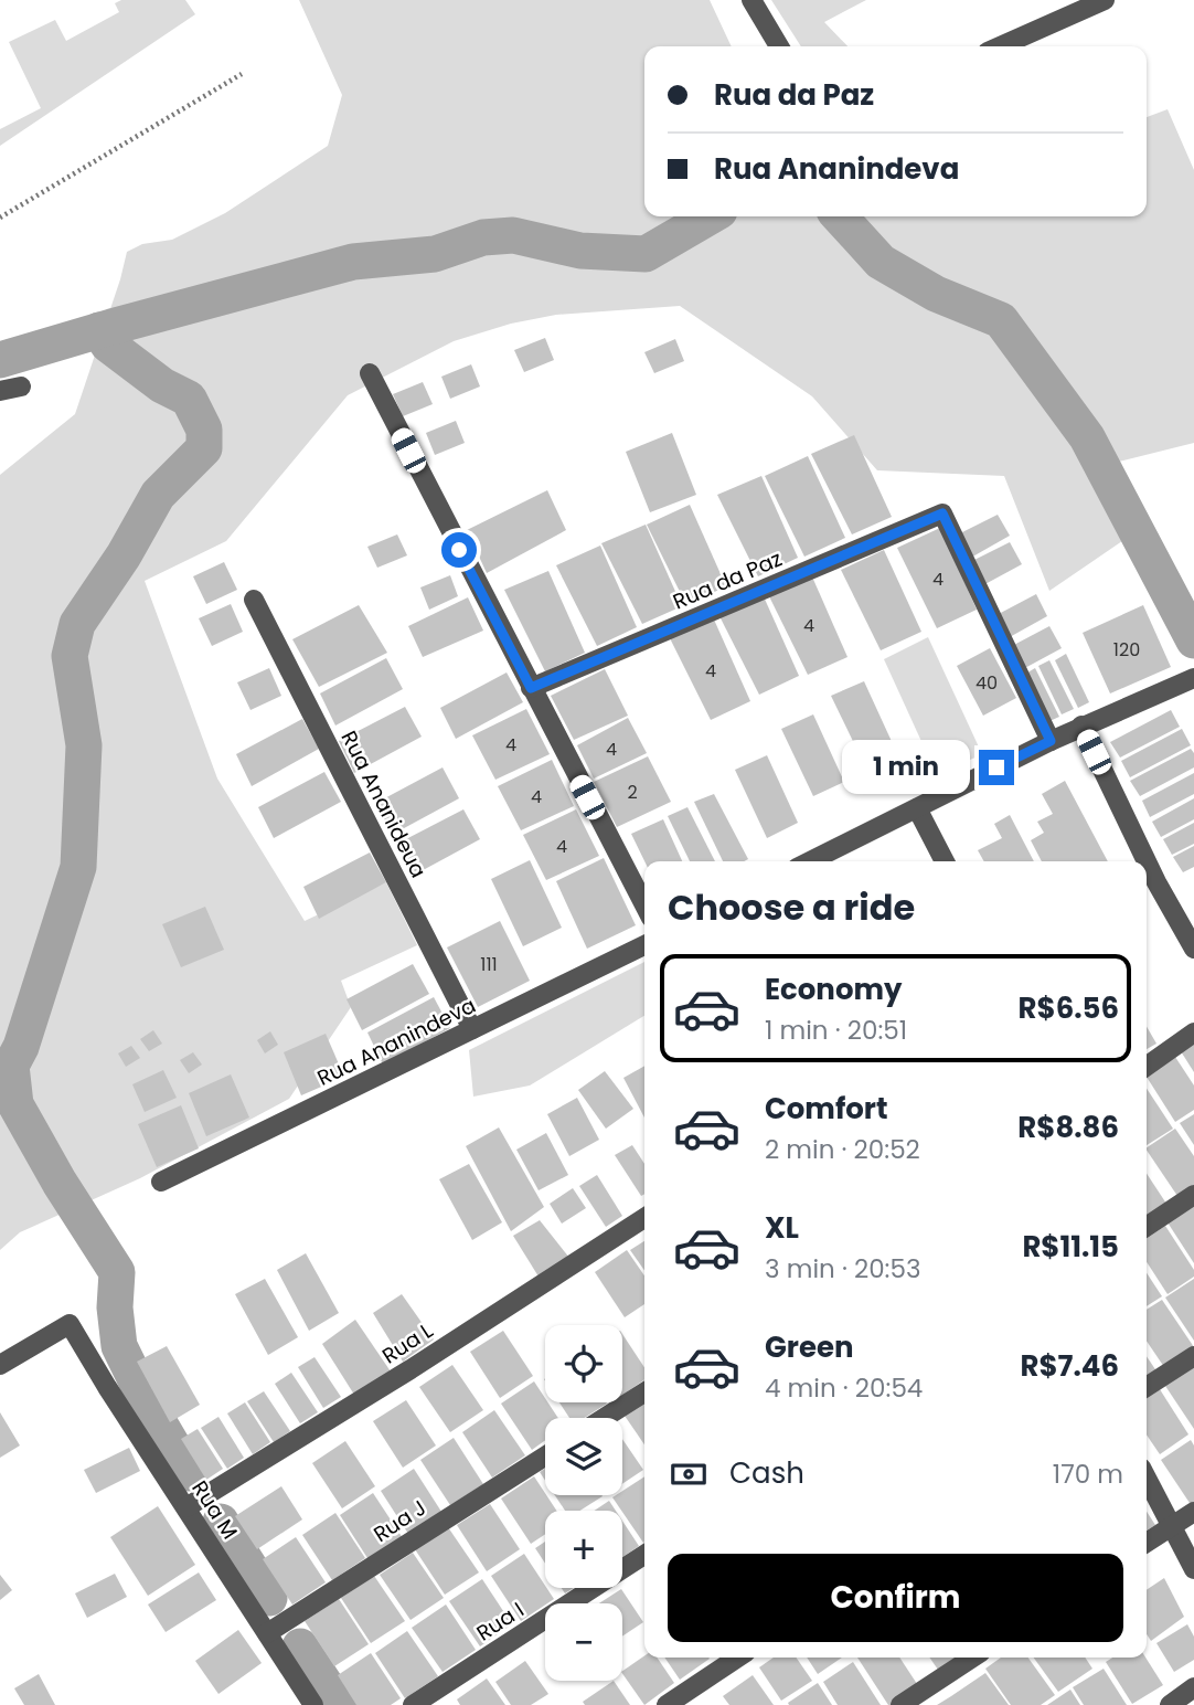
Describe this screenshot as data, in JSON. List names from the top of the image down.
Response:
{
  "streets": {
    "street": [
      "Rua da Paz",
      "Rua Ananideua",
      "Rua Ananindeva",
      "Rua L",
      "Rua M",
      "Rua J",
      "Rua I"
    ]
  },
  "crossings": [
    ["Rua Ananideua", "Rua Ananindeva"],
    ["Rua L", "Rua M"],
    ["Rua M", "Rua J"]
  ],
  "house_numbers": [
    "4",
    "4",
    "120",
    "4",
    "40",
    "4",
    "4",
    "2",
    "4",
    "4",
    "111"
  ],
  "page": {
    "banner": ["Rua da Paz", "Rua Ananindeva"],
    "bubble": "1 min",
    "heading": "Choose a ride",
    "list": [
      {
        "name": "Economy",
        "note": "1 min · 20:51",
        "value": "R$6.56"
      },
      {
        "name": "Comfort",
        "note": "2 min · 20:52",
        "value": "R$8.86"
      },
      {
        "name": "XL",
        "note": "3 min · 20:53",
        "value": "R$11.15"
      },
      {
        "name": "Green",
        "note": "4 min · 20:54",
        "value": "R$7.46"
      }
    ],
    "map_buttons": ["+", "−"],
    "pay": ["Cash", "170 m"],
    "buttons": "Confirm"
  }
}
